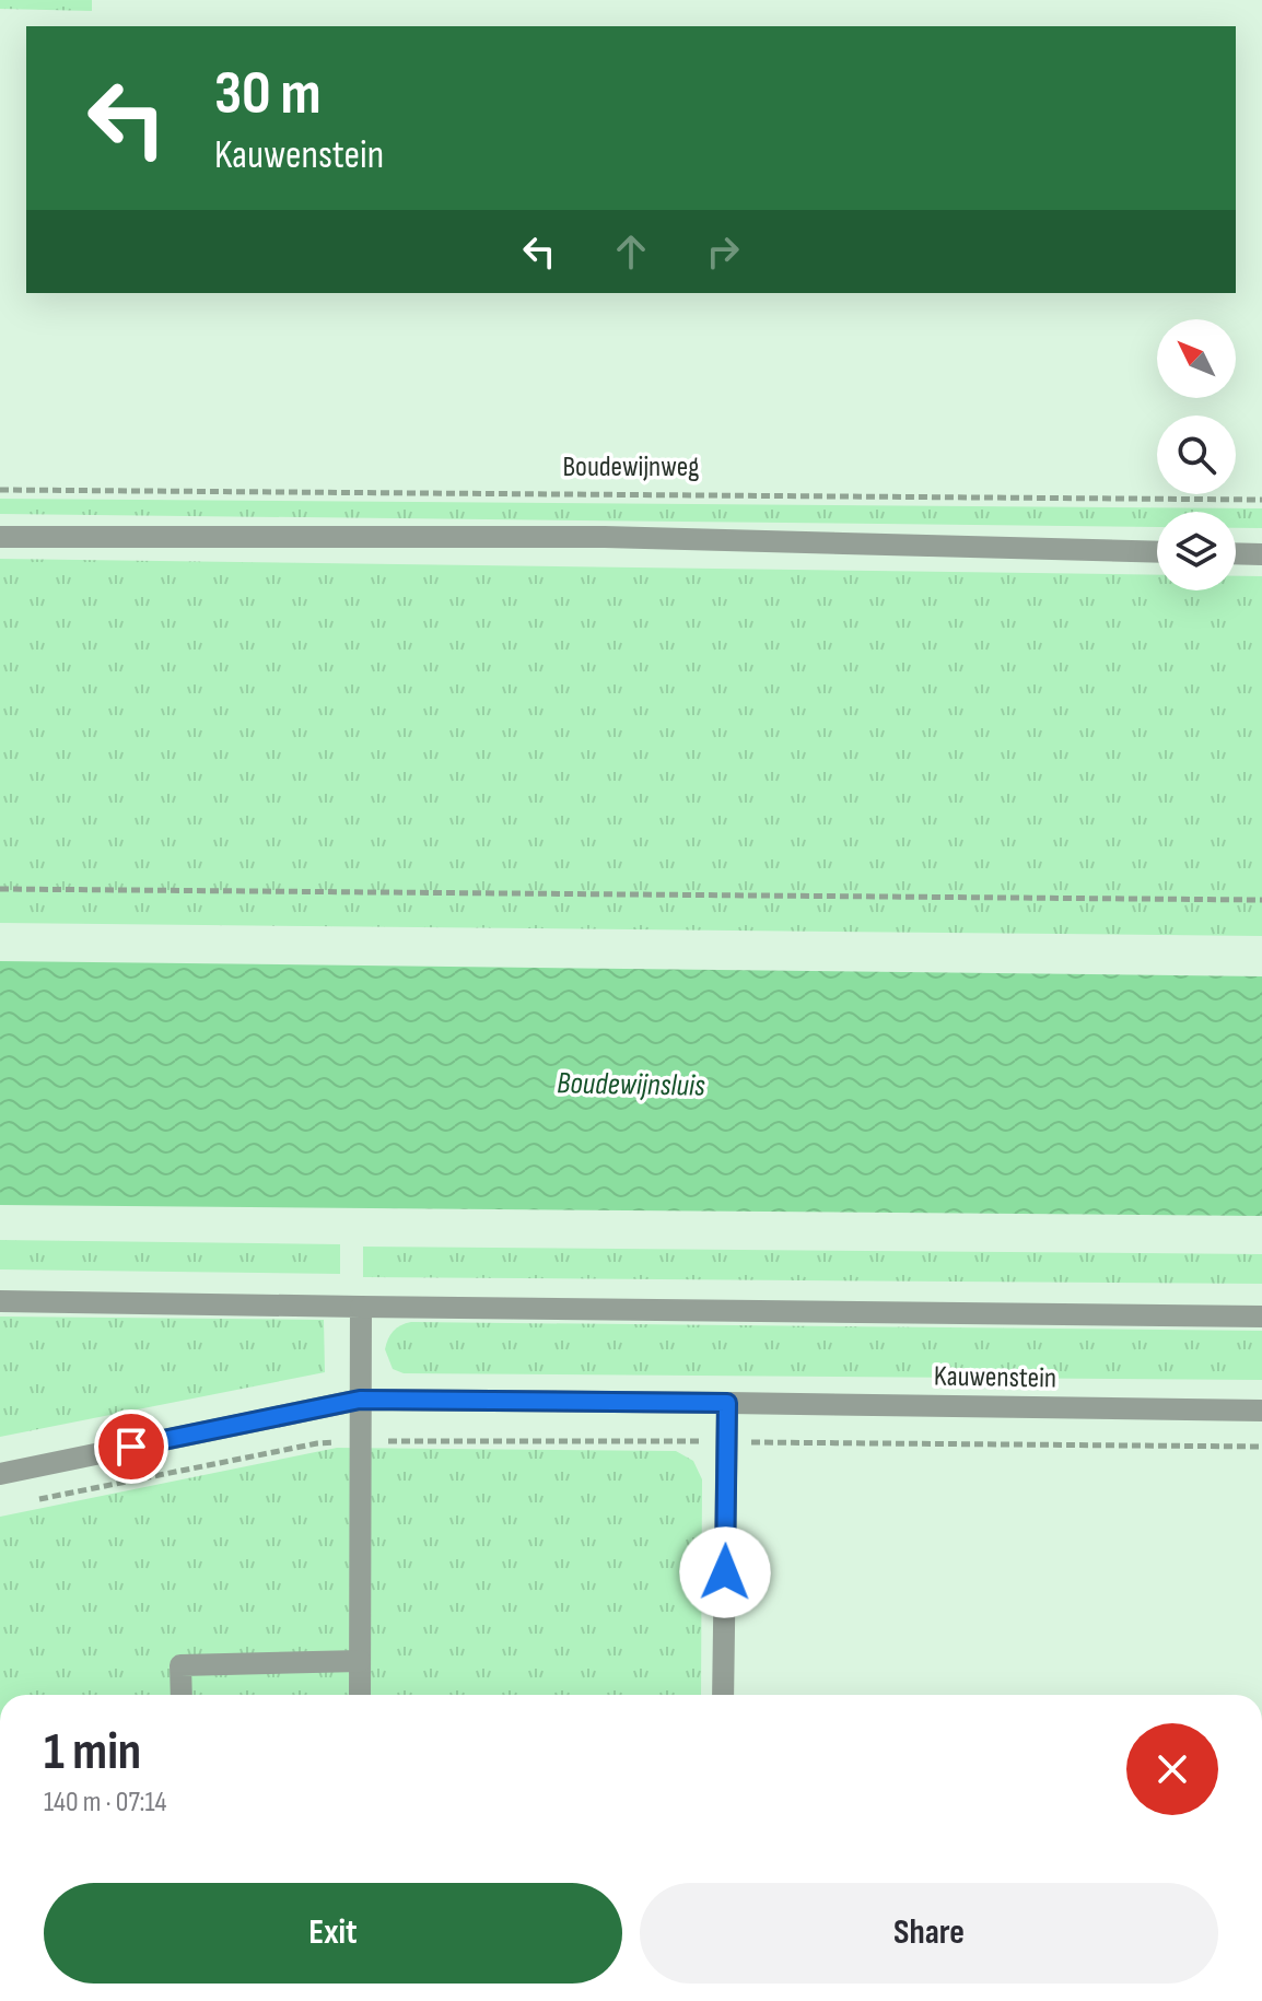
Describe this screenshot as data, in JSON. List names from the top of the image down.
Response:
{
  "streets": {
    "street": ["Kauwenstein"],
    "path": ["Boudewijnweg"]
  },
  "water": ["Boudewijnsluis"],
  "north": "top left",
  "page": {
    "turn": ["30 m", "Kauwenstein"],
    "heading": ["1 min", "140 m · 07:14"],
    "buttons": ["Exit", "Share"]
  }
}
